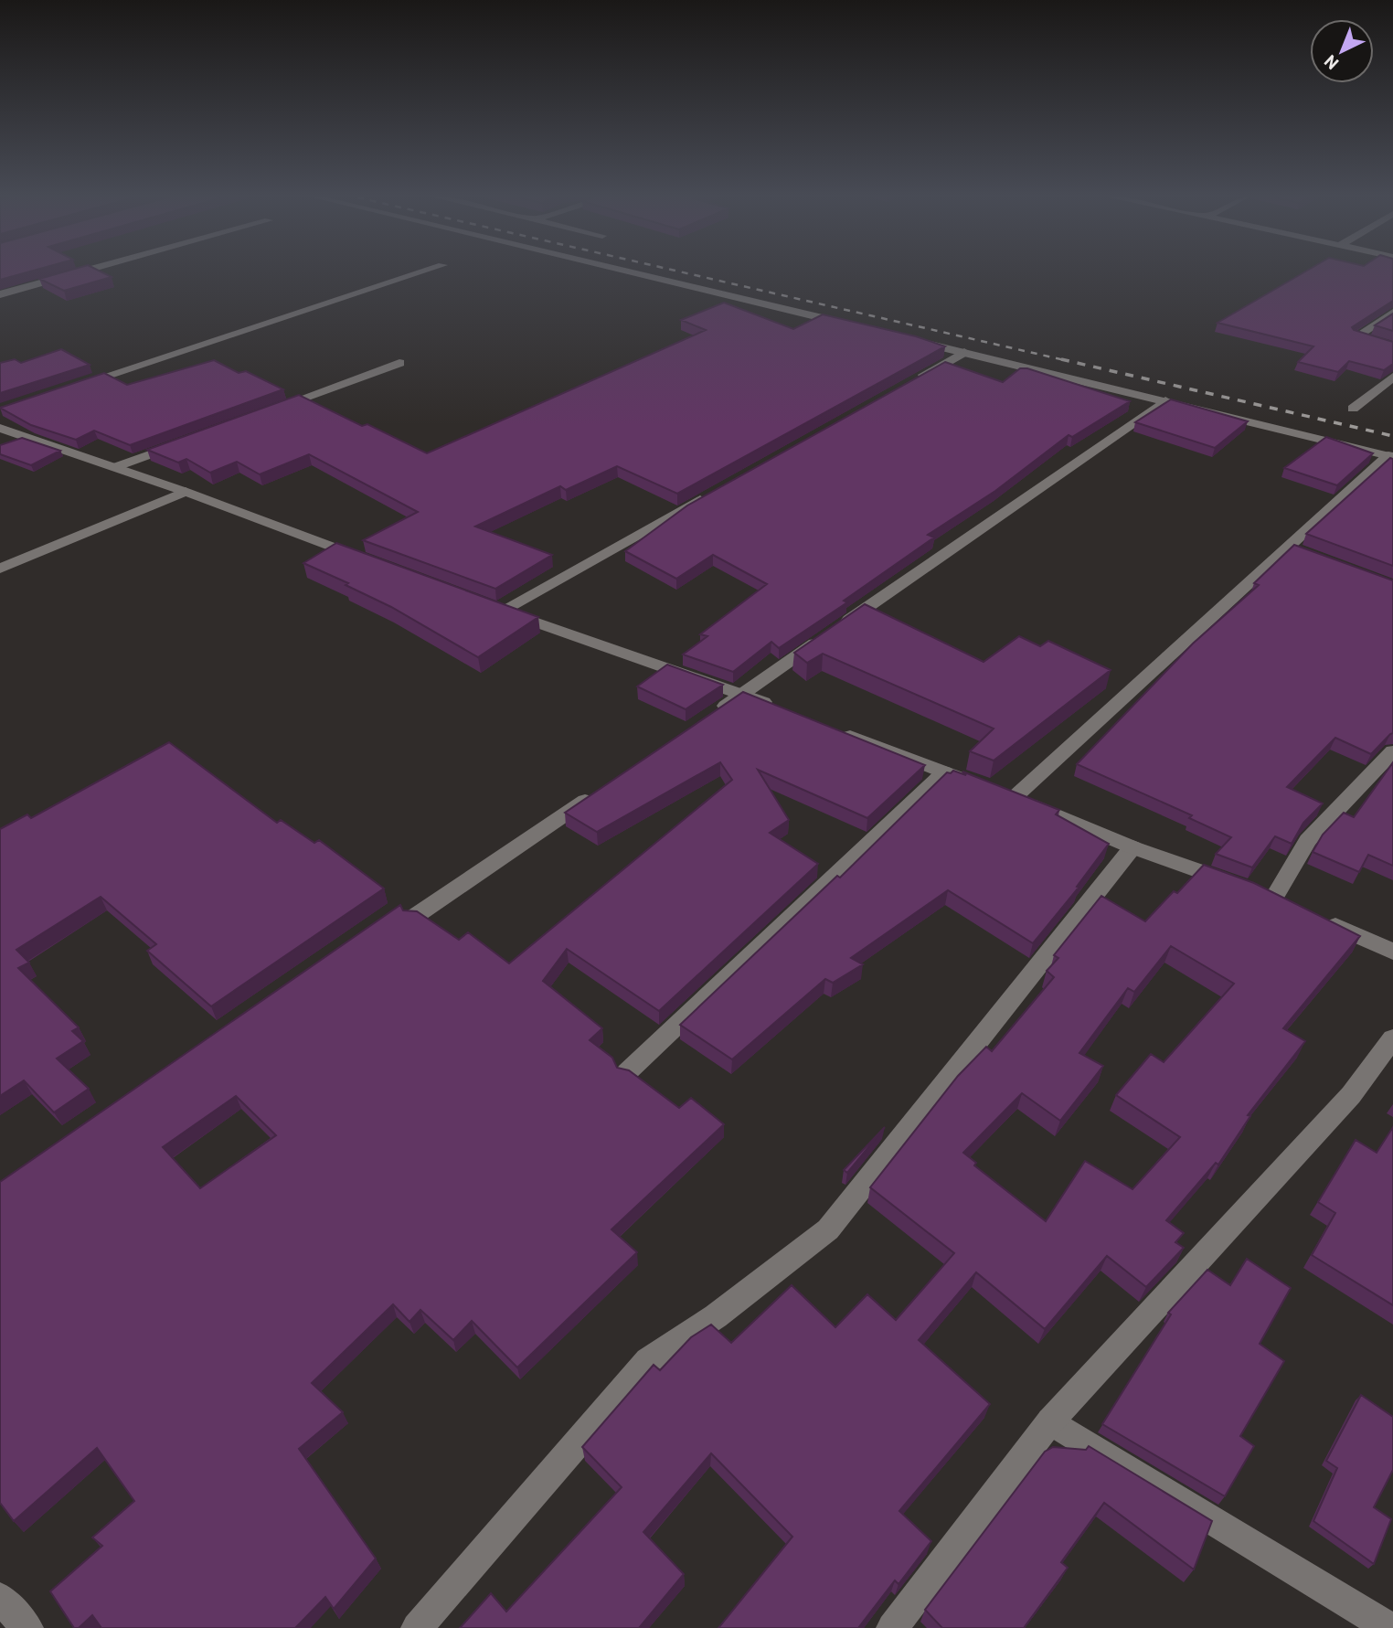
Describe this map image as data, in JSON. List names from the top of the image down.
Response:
{
  "north": "bottom left"
}
